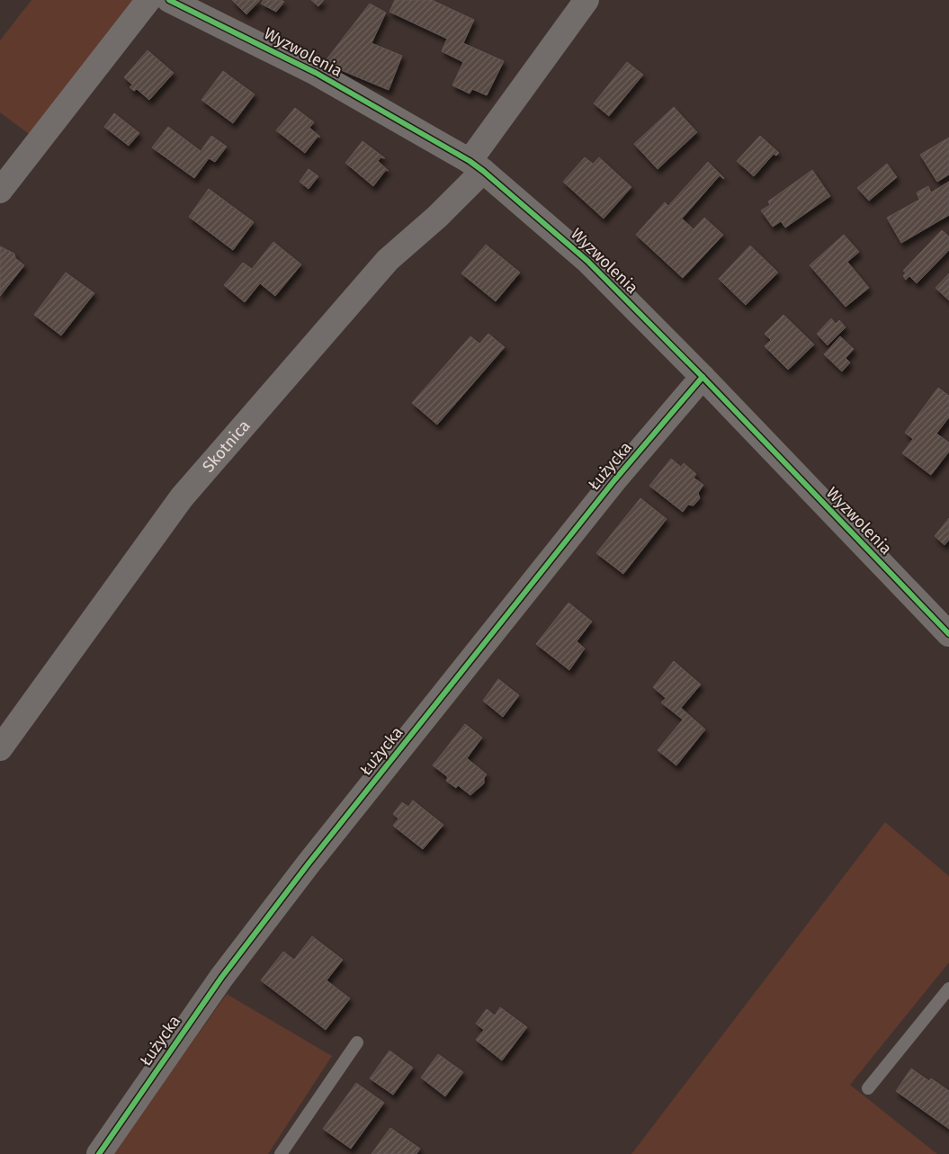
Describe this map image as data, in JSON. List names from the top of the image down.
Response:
{
  "streets": {
    "street": ["Wyzwolenia", "Skotnica", "Łużycka"]
  },
  "crossings": [
    ["Wyzwolenia", "Skotnica"],
    ["Wyzwolenia", "Łużycka"]
  ]
}
